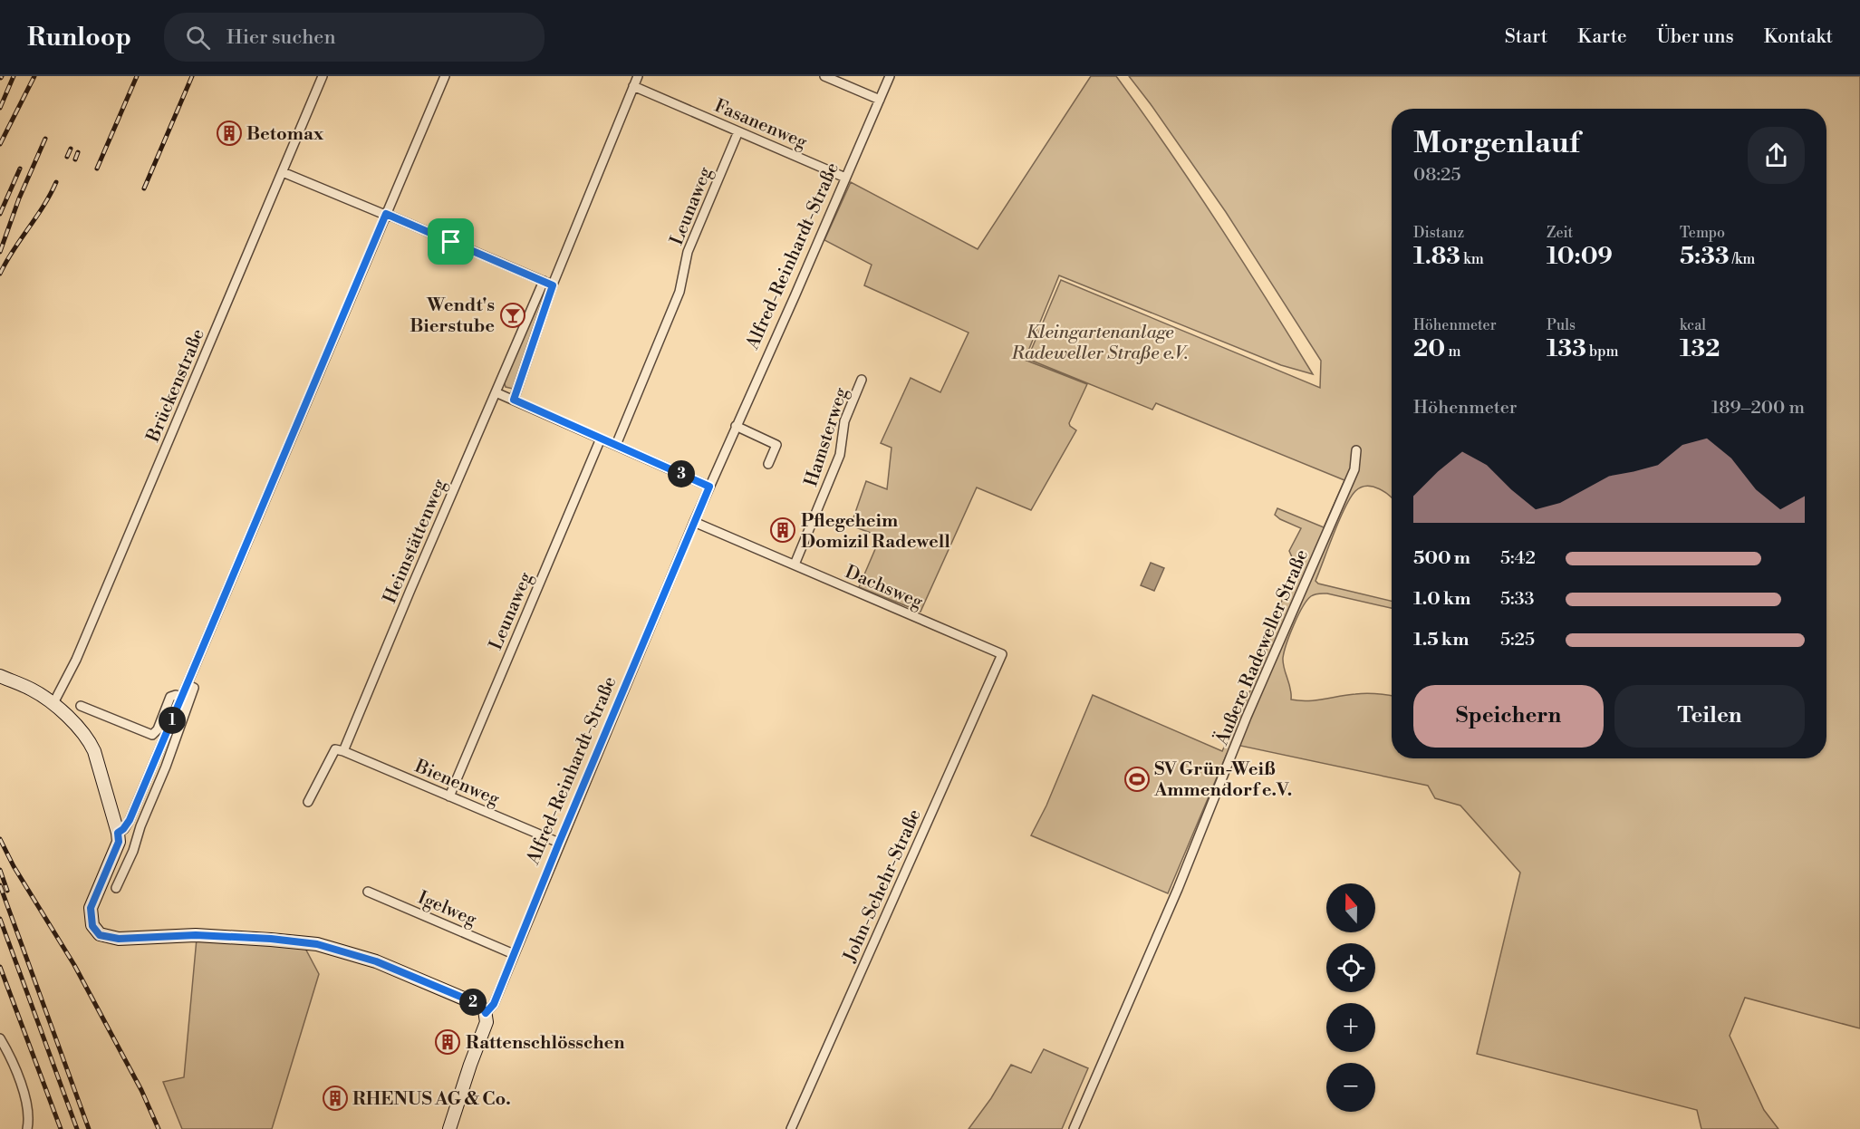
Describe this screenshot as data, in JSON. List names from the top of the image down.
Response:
{
  "streets": {
    "street": [
      "Fasanenweg",
      "Leunaweg",
      "Alfred-Reinhardt-Straße",
      "Brückenstraße",
      "Hamsterweg",
      "Heimstättenweg",
      "Dachsweg",
      "Äußere Radeweller Straße",
      "Bienenweg",
      "John-Schehr-Straße",
      "Igelweg"
    ]
  },
  "crossings": [
    ["Fasanenweg", "Leunaweg"],
    ["Fasanenweg", "Alfred-Reinhardt-Straße"],
    ["Leunaweg", "Bienenweg"],
    ["Alfred-Reinhardt-Straße", "Dachsweg"],
    ["Alfred-Reinhardt-Straße", "Bienenweg"],
    ["Alfred-Reinhardt-Straße", "Igelweg"],
    ["Hamsterweg", "Dachsweg"],
    ["Heimstättenweg", "Bienenweg"],
    ["Dachsweg", "John-Schehr-Straße"]
  ],
  "parks": ["Kleingartenanlage Radeweller Straße e.V."],
  "places": {
    "building": [
      "Betomax",
      "Pflegeheim Domizil Radewell",
      "Rattenschlösschen",
      "RHENUS AG & Co."
    ],
    "bar": ["Wendt's Bierstube"],
    "sports": ["SV Grün-Weiß Ammendorf e.V."]
  },
  "north": "top",
  "page": {
    "header": "Runloop",
    "search": "Hier suchen",
    "nav": [
      "Start",
      "Karte",
      "Über uns",
      "Kontakt"
    ],
    "heading": ["Morgenlauf", "08:25"],
    "stats": [
      ["Distanz", "1.83 km"],
      ["Zeit", "10:09"],
      ["Tempo", "5:33 /km"],
      ["Höhenmeter", "20 m"],
      ["Puls", "133 bpm"],
      ["kcal", "132"]
    ],
    "chart": ["Höhenmeter", "189–200 m"],
    "pins": ["3", "1", "2"],
    "list": [
      {
        "name": "500 m",
        "note": "5:42"
      },
      {
        "name": "1.0 km",
        "note": "5:33"
      },
      {
        "name": "1.5 km",
        "note": "5:25"
      }
    ],
    "buttons": ["Speichern", "Teilen"],
    "map_buttons": ["+", "−"]
  }
}
